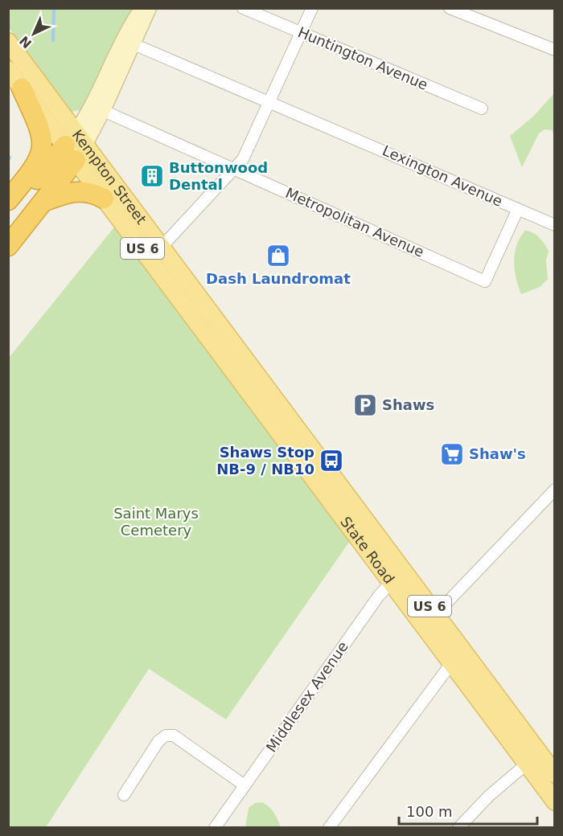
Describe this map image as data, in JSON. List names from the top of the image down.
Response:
{
  "streets": {
    "main road": ["Kempton Street", "US 6", "State Road"],
    "street": [
      "Huntington Avenue",
      "Lexington Avenue",
      "Metropolitan Avenue",
      "Middlesex Avenue"
    ]
  },
  "crossings": [
    ["Lexington Avenue", "Metropolitan Avenue"],
    ["Kempton Street", "State Road"],
    ["State Road", "Middlesex Avenue"]
  ],
  "parks": ["Saint Marys Cemetery"],
  "places": {
    "building": ["Buttonwood Dental"],
    "shop": ["Dash Laundromat"],
    "parking": ["Shaws"],
    "supermarket": ["Shaw's"],
    "bus stop": ["Shaws Stop NB-9 / NB10"]
  },
  "scale_bar": "100 m",
  "north": "bottom left"
}
